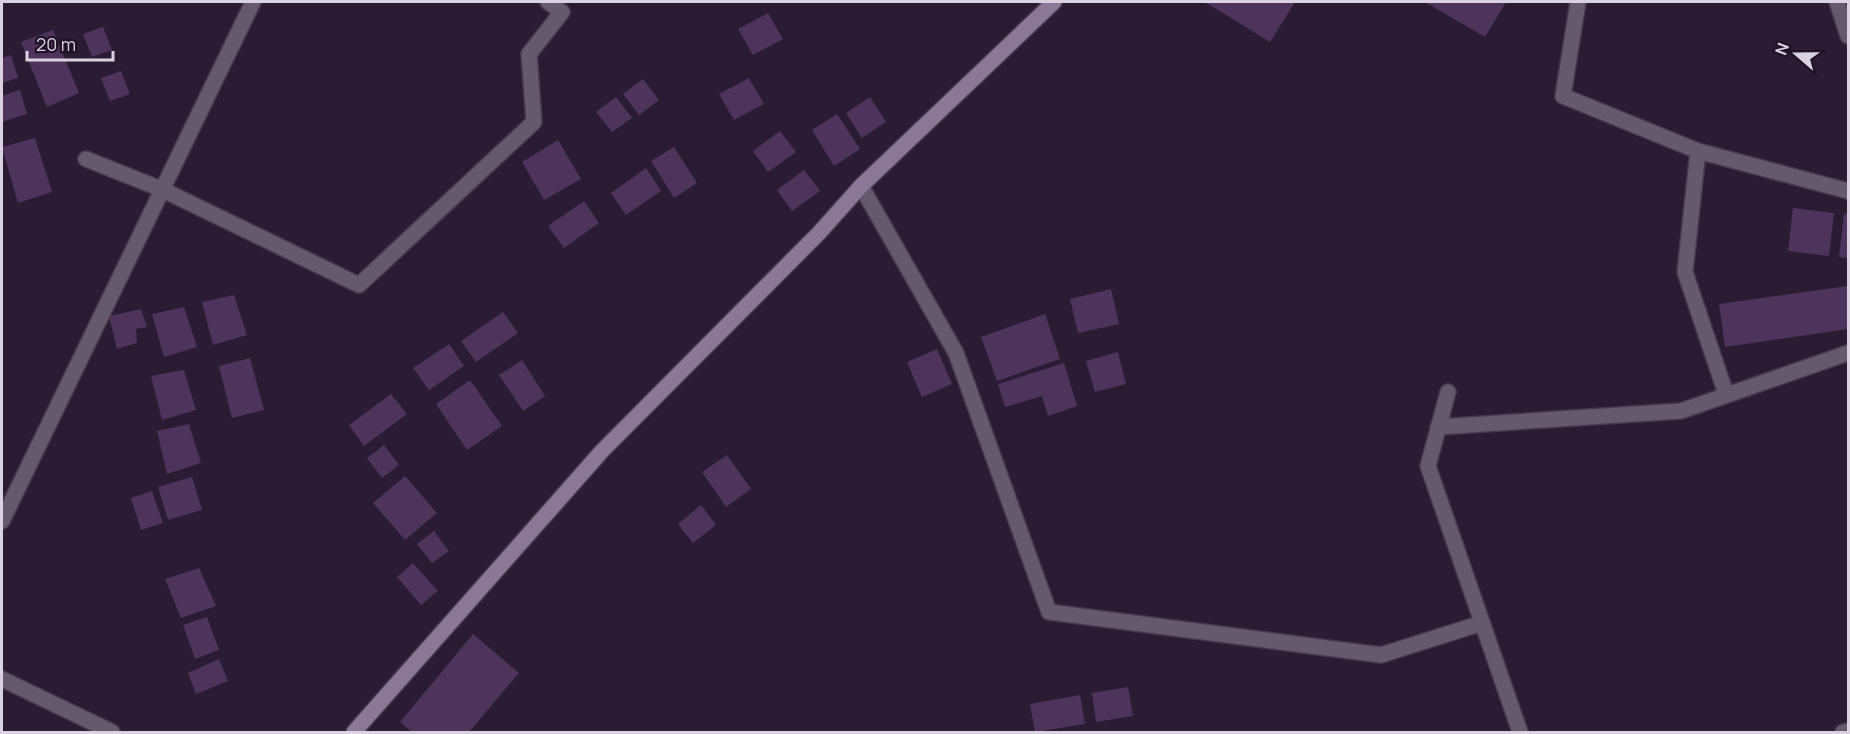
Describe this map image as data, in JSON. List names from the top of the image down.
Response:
{
  "scale_bar": "20 m",
  "north": "left"
}
